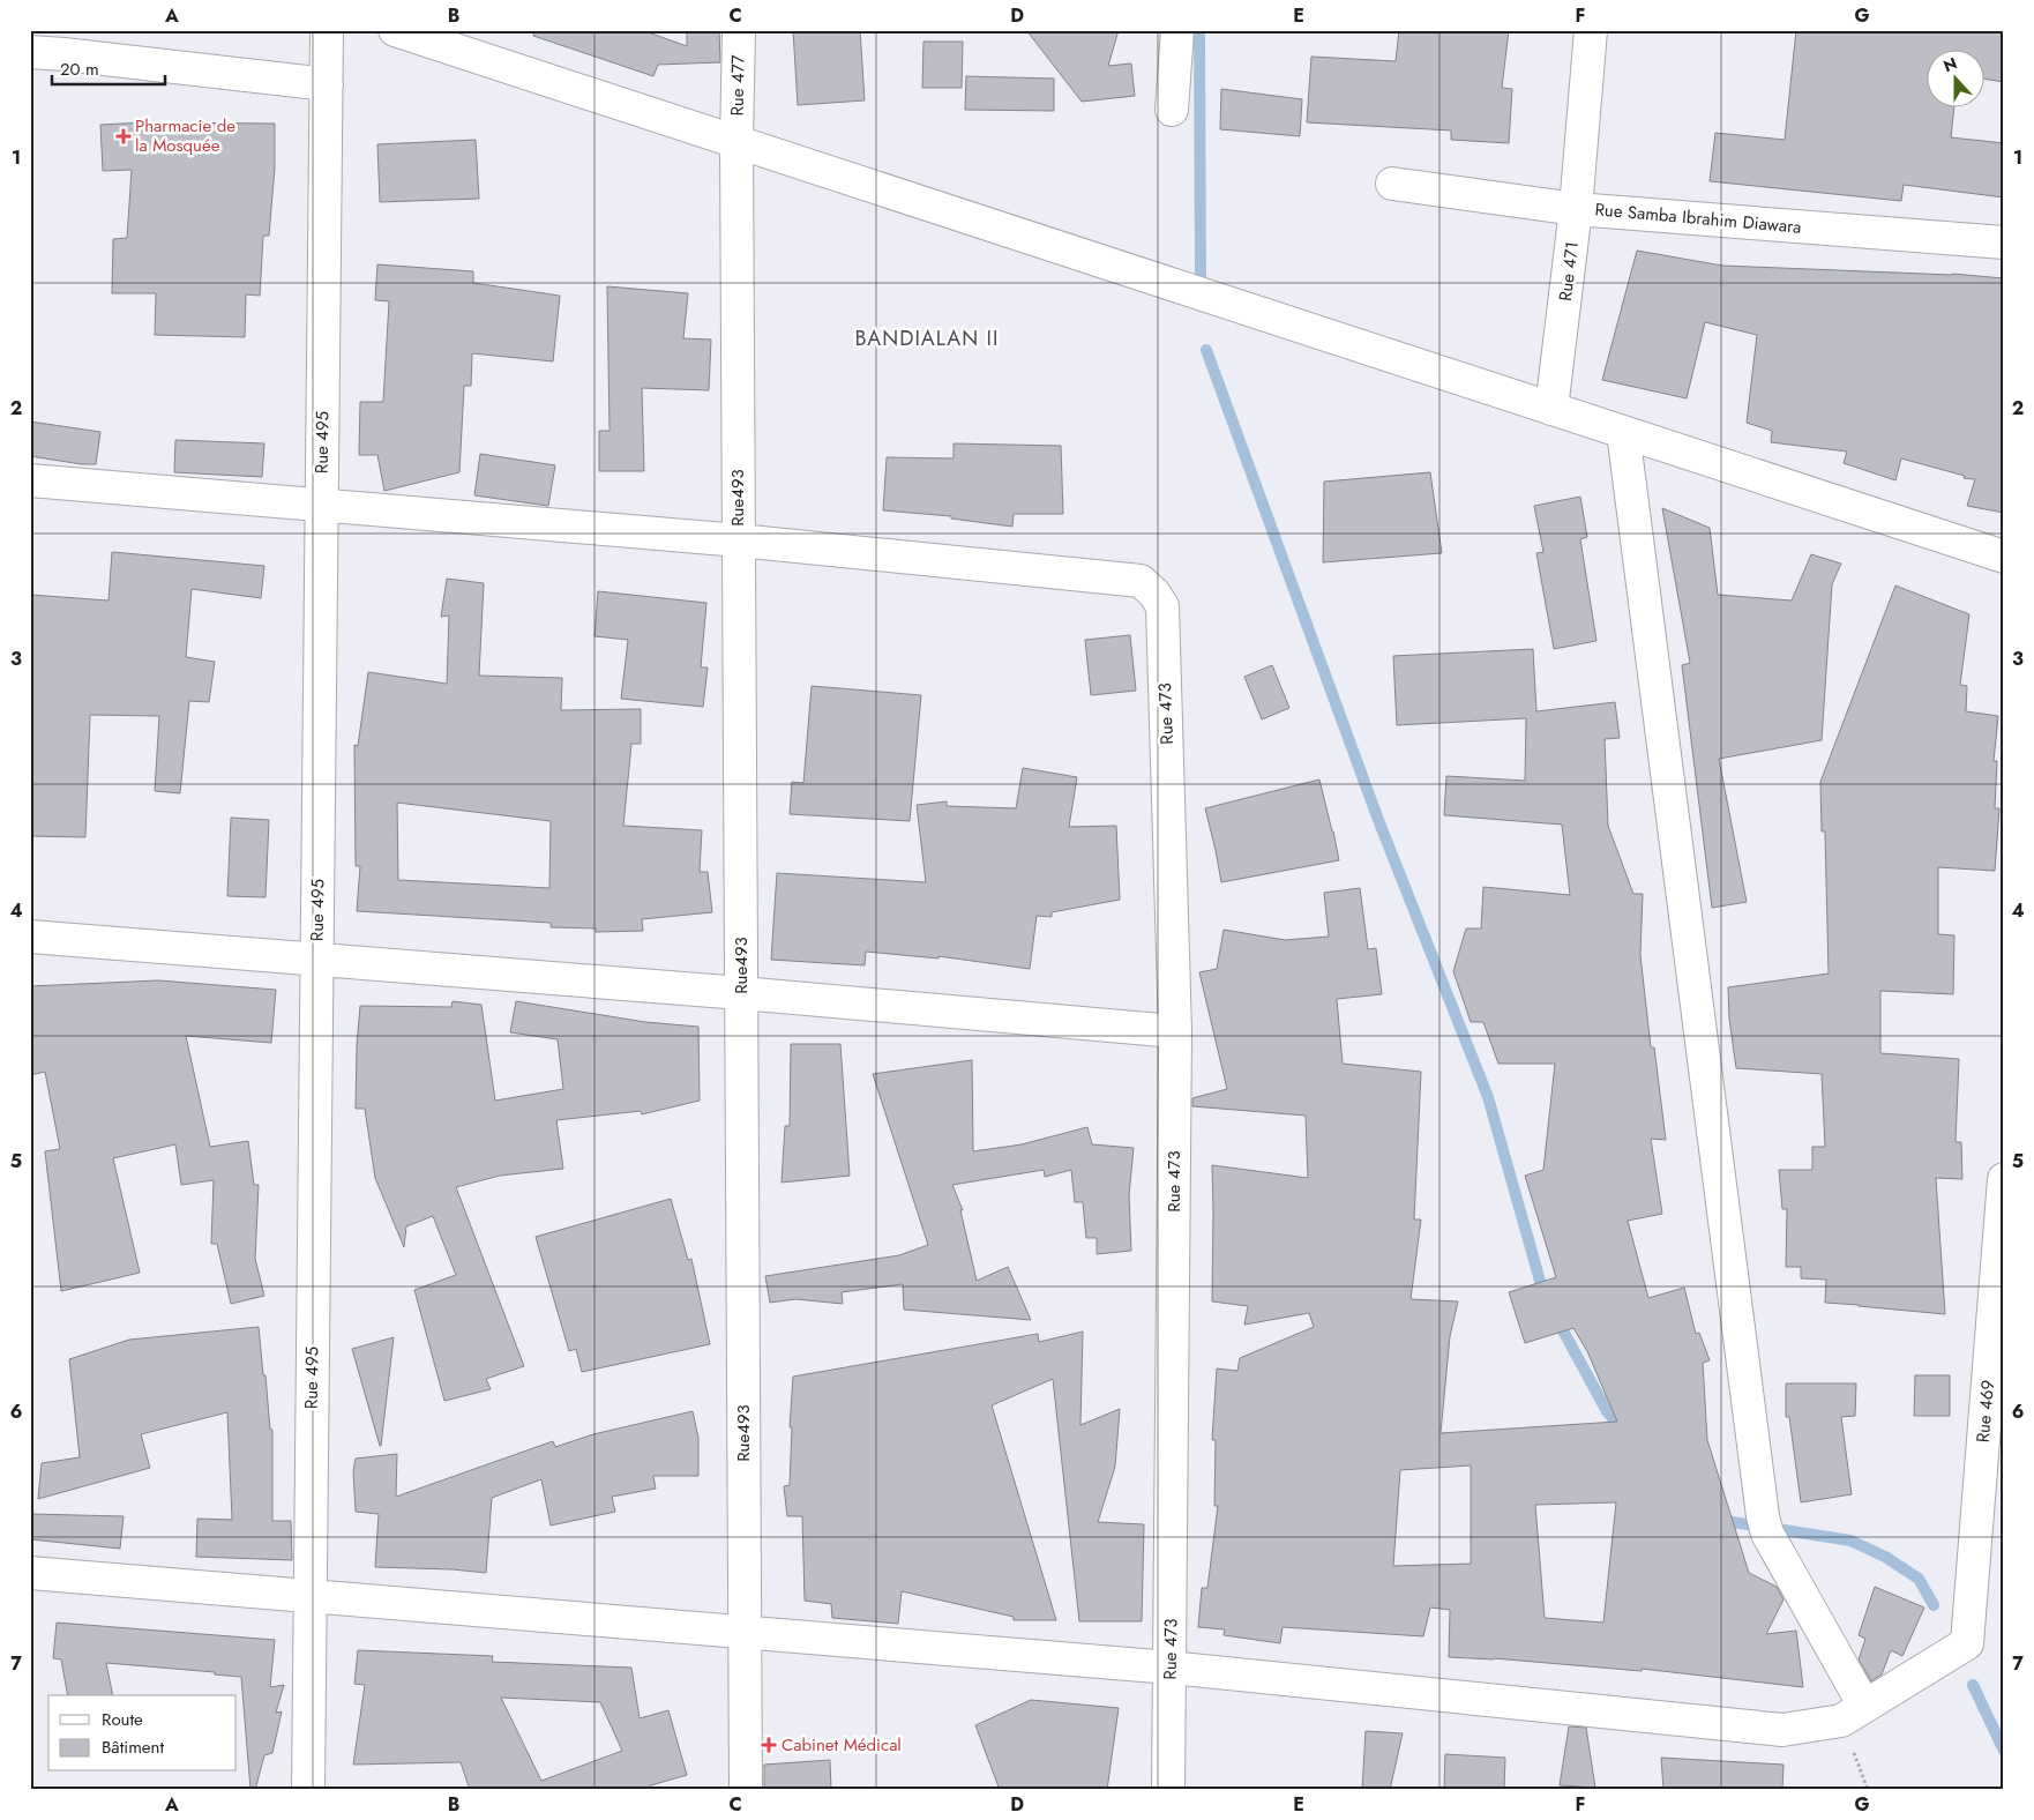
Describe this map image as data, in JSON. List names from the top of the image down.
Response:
{
  "streets": {
    "street": [
      "Rue 477",
      "Rue Samba Ibrahim Diawara",
      "Rue 471",
      "Rue 495",
      "Rue493",
      "Rue 473",
      "Rue 469"
    ]
  },
  "crossings": [
    ["Rue 477", "Rue493"],
    ["Rue Samba Ibrahim Diawara", "Rue 471"],
    ["Rue493", "Rue 473"]
  ],
  "districts": ["BANDIALAN II"],
  "places": {
    "health": ["Pharmacie de la Mosquée", "Cabinet Médical"]
  },
  "legend": ["Route", "Bâtiment"],
  "scale_bar": "20 m",
  "north": "top",
  "grid": {
    "columns": [
      "A",
      "B",
      "C",
      "D",
      "E",
      "F",
      "G"
    ],
    "rows": [
      "1",
      "2",
      "3",
      "4",
      "5",
      "6",
      "7"
    ]
  }
}
